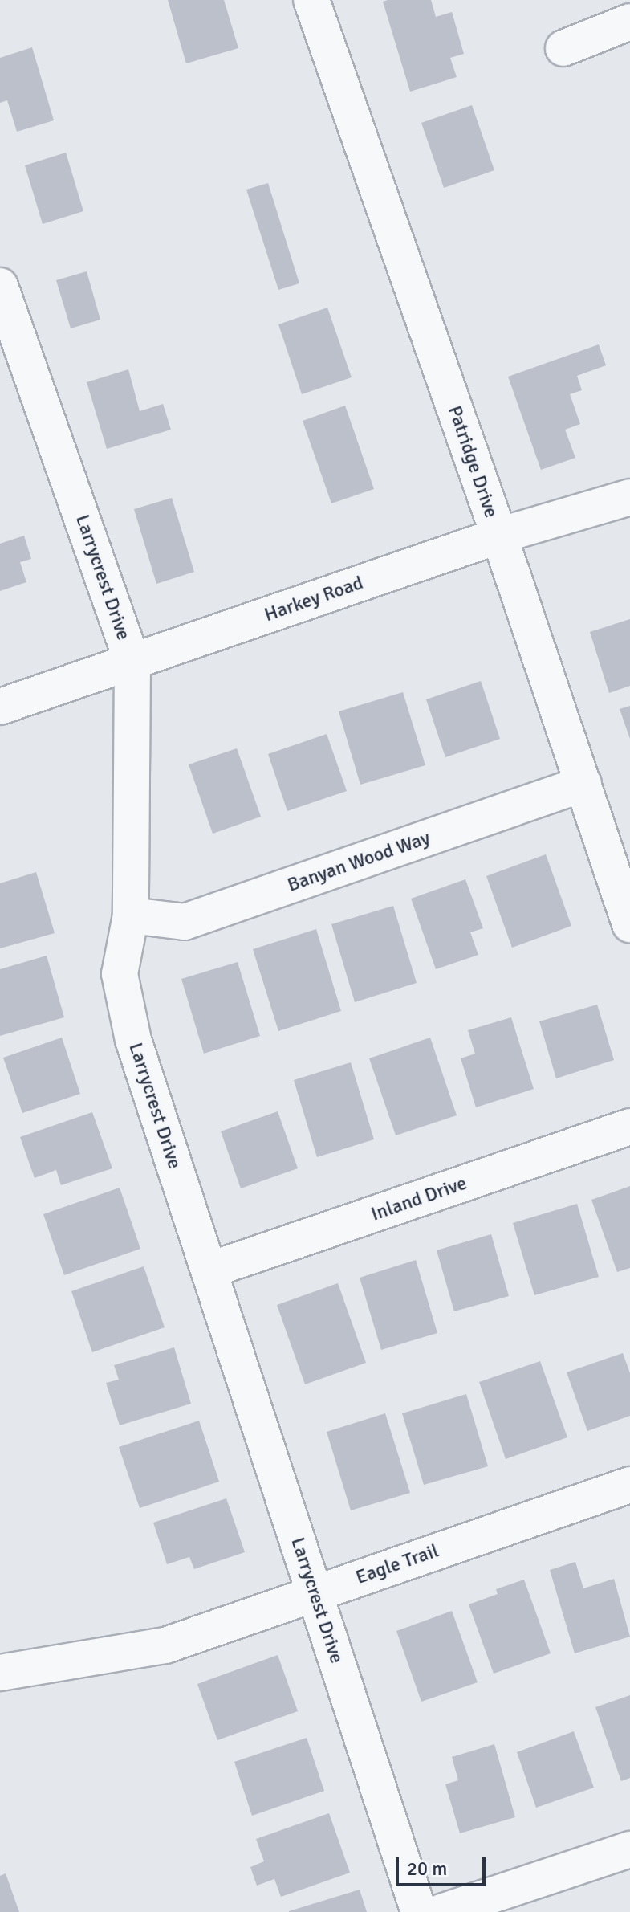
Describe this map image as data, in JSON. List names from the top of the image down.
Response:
{
  "streets": {
    "street": [
      "Patridge Drive",
      "Larrycrest Drive",
      "Harkey Road",
      "Banyan Wood Way",
      "Inland Drive",
      "Eagle Trail"
    ]
  },
  "crossings": [
    ["Patridge Drive", "Harkey Road"],
    ["Patridge Drive", "Banyan Wood Way"],
    ["Larrycrest Drive", "Harkey Road"],
    ["Larrycrest Drive", "Banyan Wood Way"],
    ["Larrycrest Drive", "Inland Drive"],
    ["Larrycrest Drive", "Eagle Trail"]
  ],
  "scale_bar": "20 m"
}
